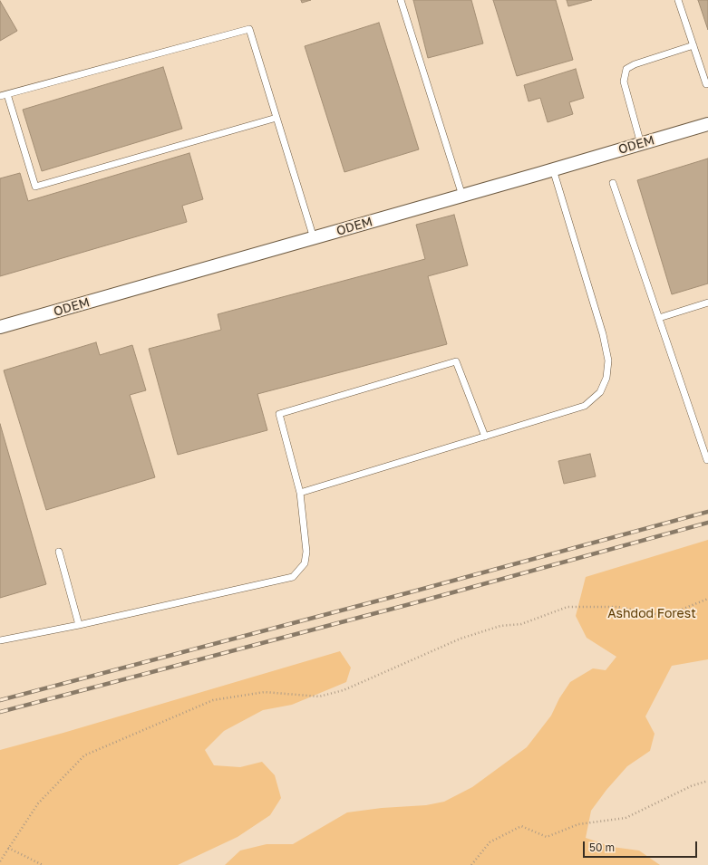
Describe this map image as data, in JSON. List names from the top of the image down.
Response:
{
  "streets": {
    "street": ["ODEM"]
  },
  "parks": ["Ashdod Forest"],
  "scale_bar": "50 m"
}
